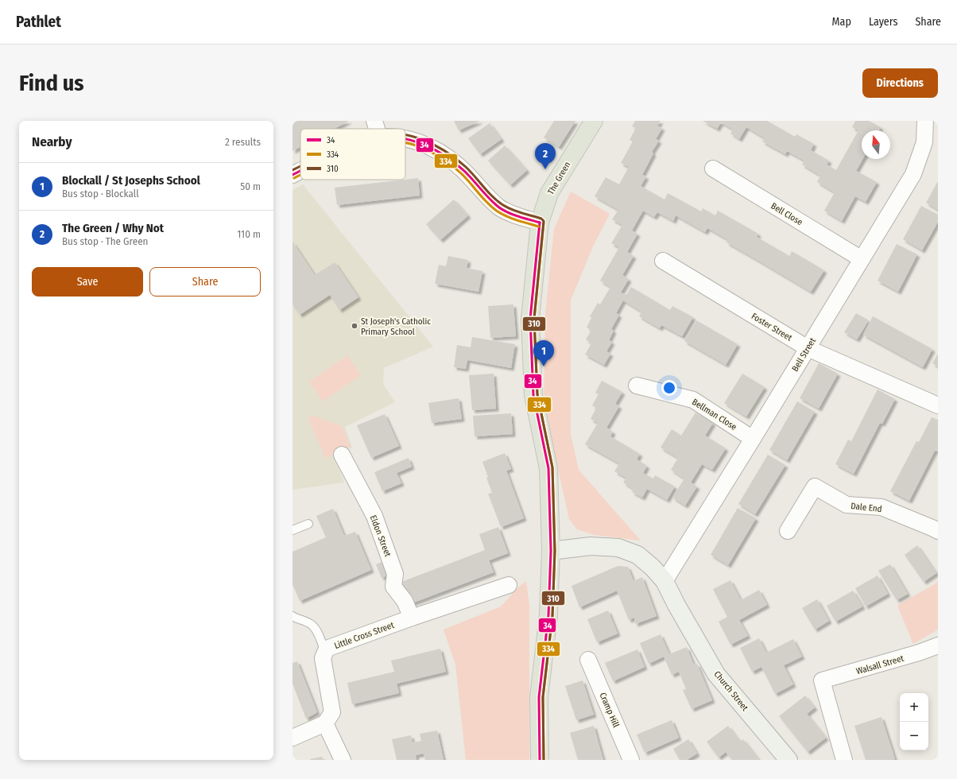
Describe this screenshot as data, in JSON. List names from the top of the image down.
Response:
{
  "streets": {
    "main road": ["The Green"],
    "street": [
      "Bell Close",
      "Foster Street",
      "Bell Street",
      "Bellman Close",
      "Dale End",
      "Eldon Street",
      "Little Cross Street",
      "Walsall Street",
      "Church Street",
      "Cramp Hill"
    ]
  },
  "crossings": [
    ["The Green", "Church Street"],
    ["Bell Close", "Bell Street"],
    ["Foster Street", "Bell Street"],
    ["Bell Street", "Bellman Close"],
    ["Bell Street", "Church Street"],
    ["Eldon Street", "Little Cross Street"]
  ],
  "places": ["St Joseph's Catholic Primary School"],
  "lines": ["transit line 310", "transit line 34", "transit line 334"],
  "legend": ["34", "334", "310"],
  "north": "top",
  "page": {
    "header": "Pathlet",
    "nav": ["Map", "Layers", "Share"],
    "buttons": [
      "Directions",
      ["Save", "Share"]
    ],
    "title": "Find us",
    "heading": ["Nearby", "2 results"],
    "pins": ["2", "1"],
    "list": [
      {
        "mark": "1",
        "name": "Blockall / St Josephs School",
        "note": "Bus stop · Blockall",
        "value": "50 m"
      },
      {
        "mark": "2",
        "name": "The Green / Why Not",
        "note": "Bus stop · The Green",
        "value": "110 m"
      }
    ],
    "map_buttons": ["+", "−"]
  }
}
